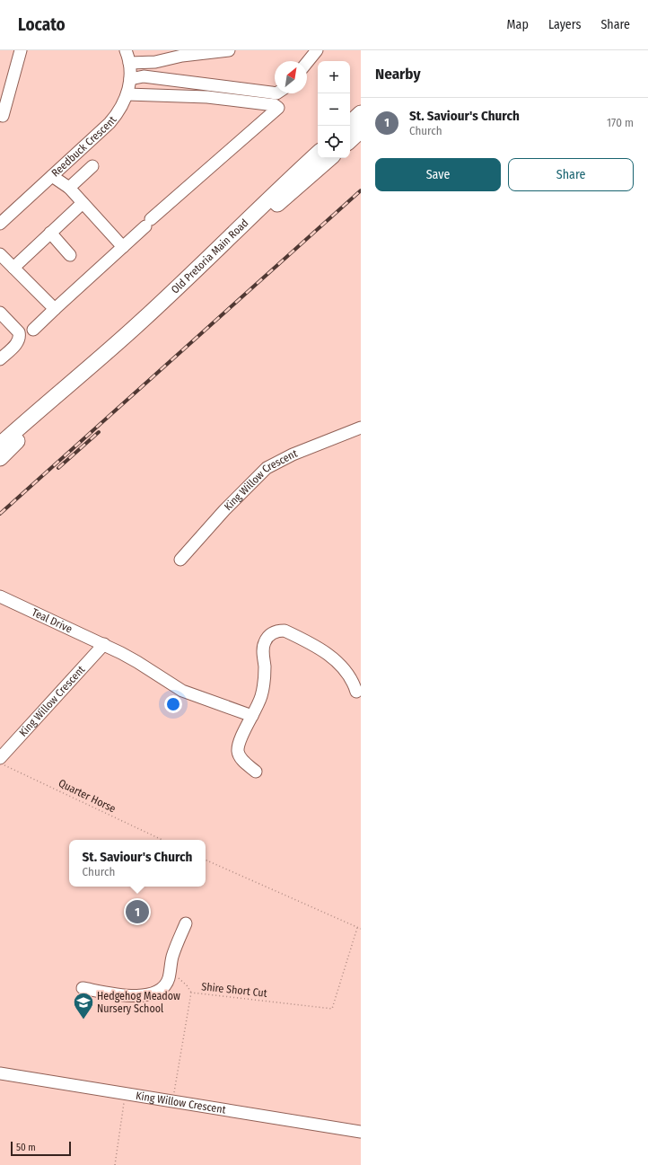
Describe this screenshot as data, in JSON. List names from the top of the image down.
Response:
{
  "streets": {
    "main road": ["Old Pretoria Main Road"],
    "street": ["Reedbuck Crescent", "King Willow Crescent", "Teal Drive"],
    "path": ["Quarter Horse", "Shire Short Cut"]
  },
  "crossings": [
    ["King Willow Crescent", "Teal Drive"],
    ["King Willow Crescent", "Shire Short Cut"]
  ],
  "places": {
    "school or university": ["Hedgehog Meadow Nursery School"]
  },
  "scale_bar": "50 m",
  "north": "top right",
  "page": {
    "header": "Locato",
    "nav": ["Map", "Layers", "Share"],
    "heading": "Nearby",
    "map_buttons": ["+", "−"],
    "list": [
      {
        "mark": "1",
        "name": "St. Saviour's Church",
        "note": "Church",
        "value": "170 m"
      }
    ],
    "buttons": ["Save", "Share"],
    "popup": ["St. Saviour's Church", "Church"],
    "pins": "1",
    "scale": "50 m"
  }
}
